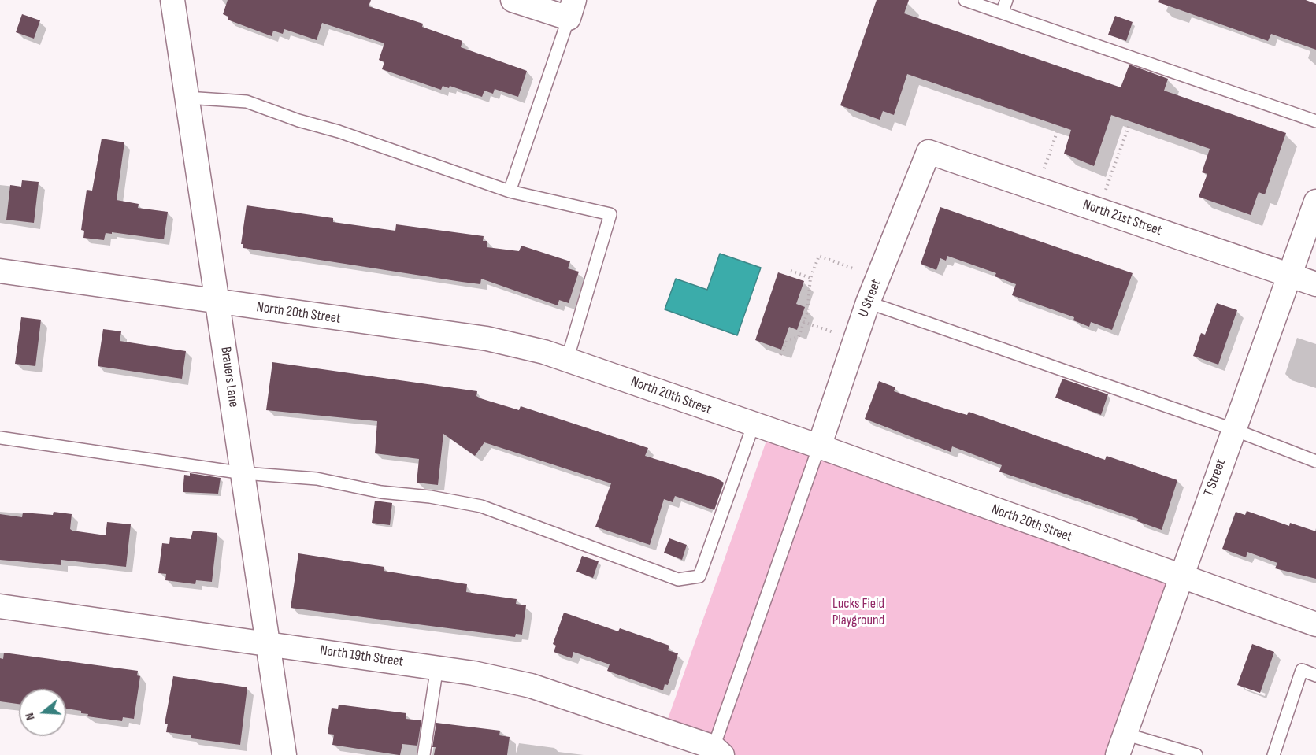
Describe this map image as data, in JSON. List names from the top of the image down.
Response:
{
  "streets": {
    "street": [
      "North 21st Street",
      "U Street",
      "North 20th Street",
      "Brauers Lane",
      "T Street",
      "North 19th Street"
    ]
  },
  "crossings": [
    ["North 21st Street", "U Street"],
    ["North 21st Street", "T Street"],
    ["U Street", "North 20th Street"],
    ["North 20th Street", "Brauers Lane"],
    ["North 20th Street", "T Street"],
    ["Brauers Lane", "North 19th Street"]
  ],
  "parks": ["Lucks Field Playground"],
  "north": "left"
}
